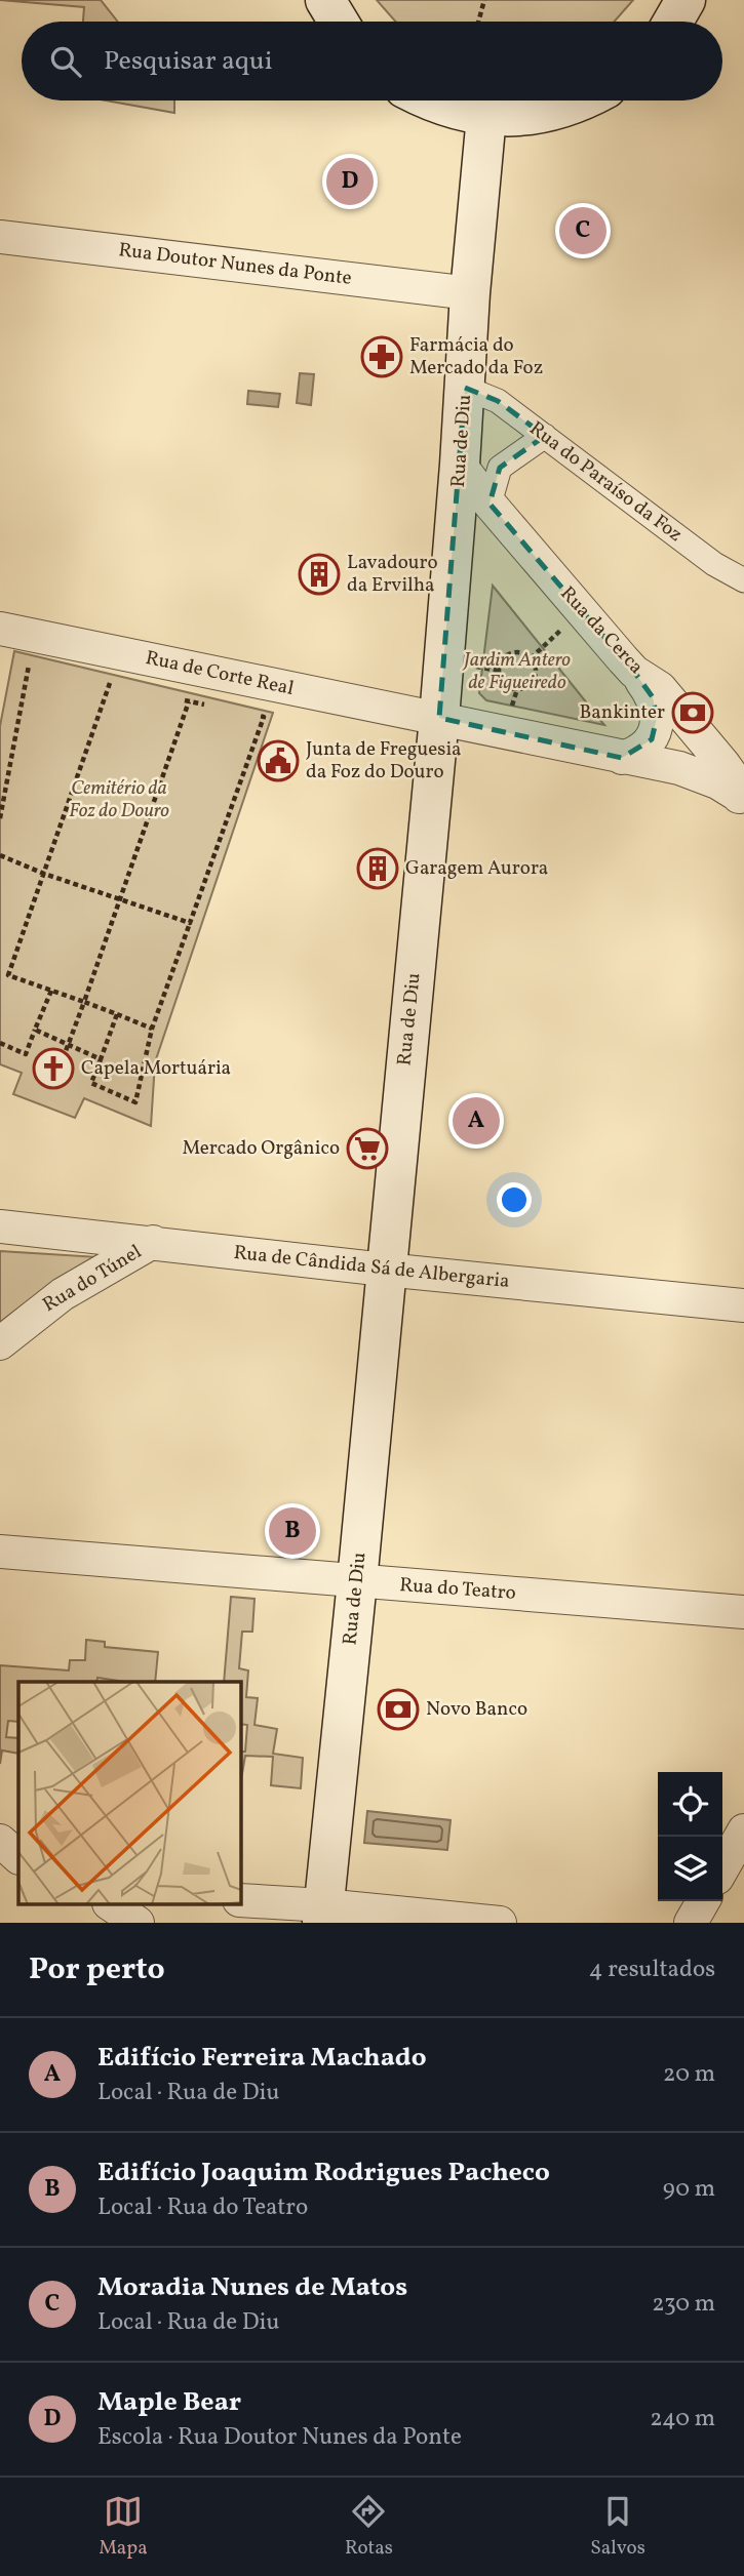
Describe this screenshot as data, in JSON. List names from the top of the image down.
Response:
{
  "streets": {
    "main road": ["Rua de Diu"],
    "street": [
      "Rua Doutor Nunes da Ponte",
      "Rua do Paraíso da Foz",
      "Rua da Cerca",
      "Rua de Corte Real",
      "Rua de Cândida Sá de Albergaria",
      "Rua do Túnel",
      "Rua do Teatro"
    ]
  },
  "crossings": [
    ["Rua Doutor Nunes da Ponte", "Rua de Diu"],
    ["Rua de Diu", "Rua do Paraíso da Foz"],
    ["Rua de Diu", "Rua da Cerca"],
    ["Rua de Diu", "Rua de Corte Real"],
    ["Rua de Diu", "Rua de Cândida Sá de Albergaria"],
    ["Rua de Diu", "Rua do Teatro"],
    ["Rua de Cândida Sá de Albergaria", "Rua do Túnel"]
  ],
  "parks": ["Jardim Antero de Figueiredo", "Cemitério da Foz do Douro"],
  "places": {
    "pharmacy": ["Farmácia do Mercado da Foz"],
    "building": ["Lavadouro da Ervilha", "Garagem Aurora"],
    "bank": ["Bankinter", "Novo Banco"],
    "public building": ["Junta de Freguesia da Foz do Douro"],
    "church": ["Capela Mortuária"],
    "supermarket": ["Mercado Orgânico"]
  },
  "page": {
    "search": "Pesquisar aqui",
    "pins": [
      "D",
      "C",
      "A",
      "B"
    ],
    "heading": ["Por perto", "4 resultados"],
    "list": [
      {
        "mark": "A",
        "name": "Edifício Ferreira Machado",
        "note": "Local · Rua de Diu",
        "value": "20 m"
      },
      {
        "mark": "B",
        "name": "Edifício Joaquim Rodrigues Pacheco",
        "note": "Local · Rua do Teatro",
        "value": "90 m"
      },
      {
        "mark": "C",
        "name": "Moradia Nunes de Matos",
        "note": "Local · Rua de Diu",
        "value": "230 m"
      },
      {
        "mark": "D",
        "name": "Maple Bear",
        "note": "Escola · Rua Doutor Nunes da Ponte",
        "value": "240 m"
      }
    ],
    "nav": ["Mapa", "Rotas", "Salvos"]
  }
}
